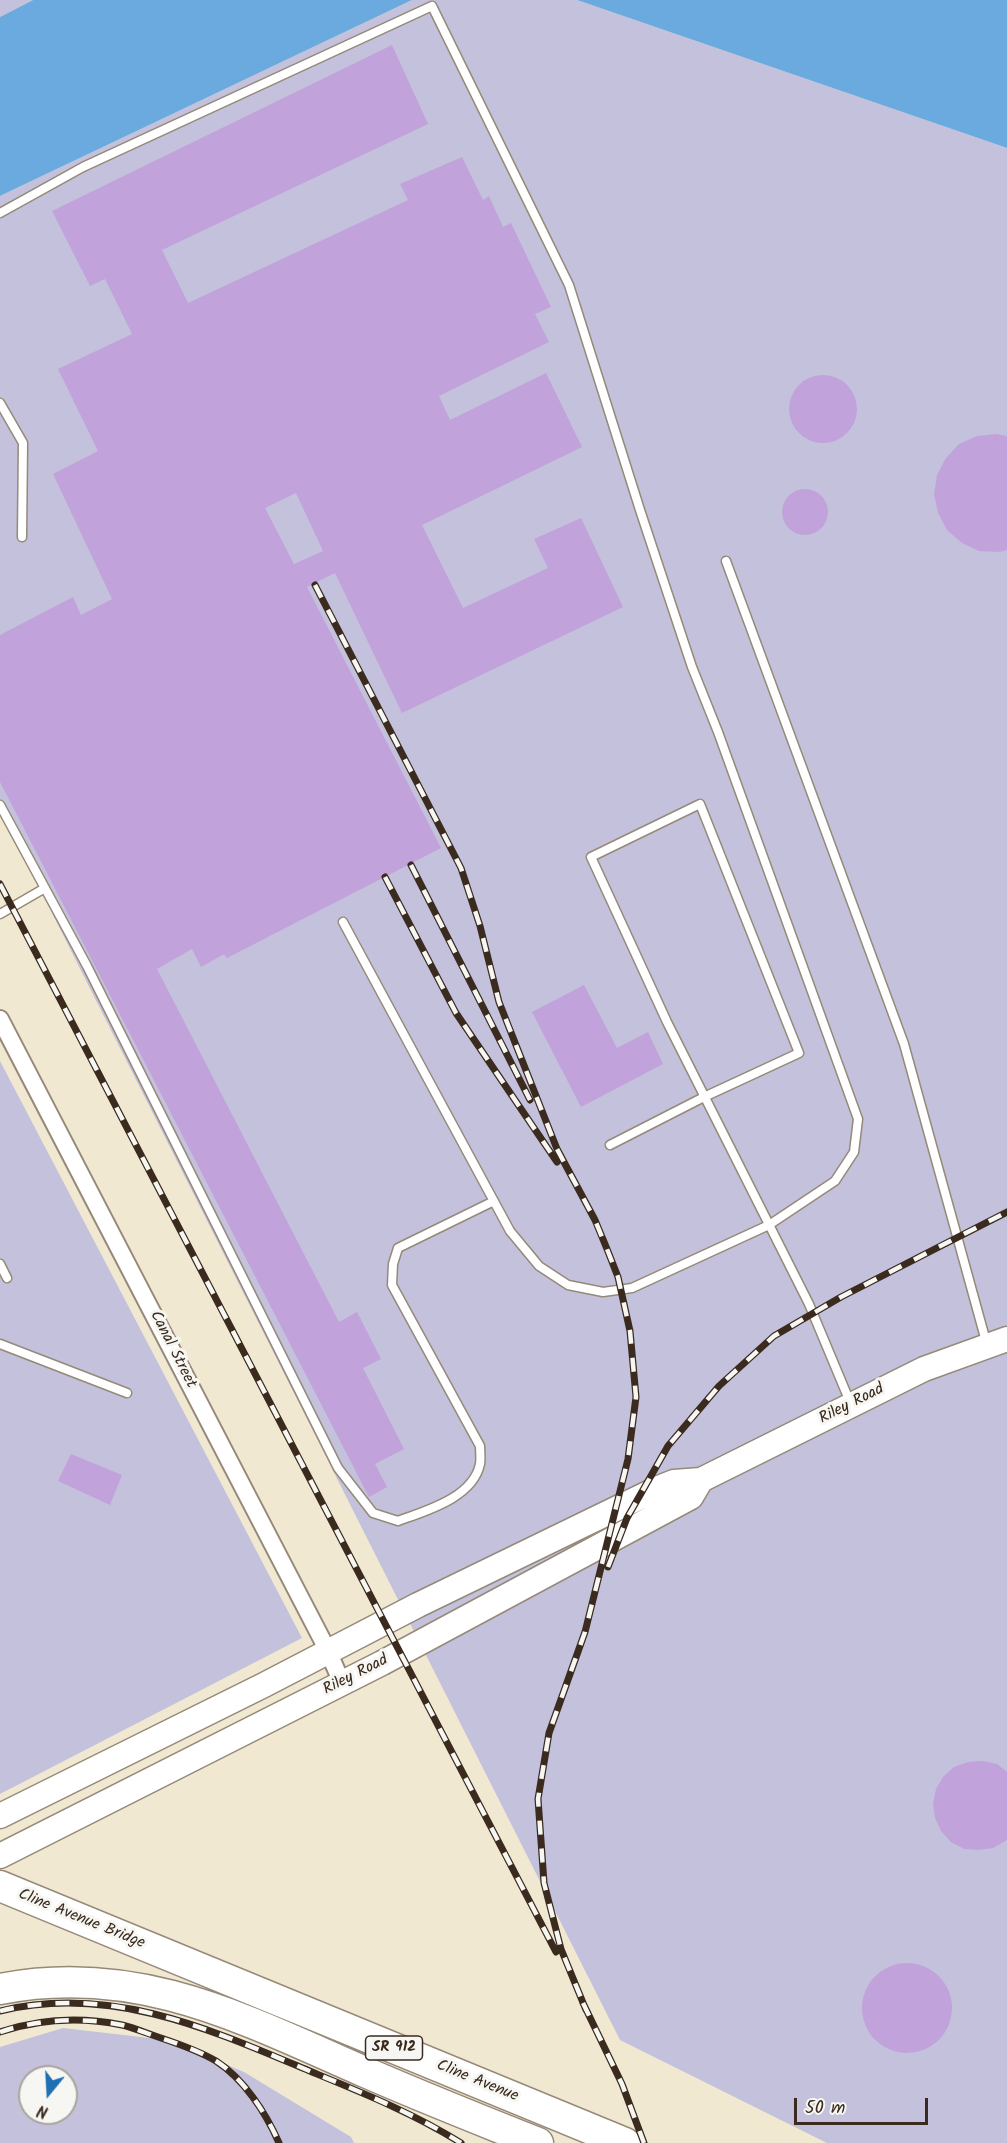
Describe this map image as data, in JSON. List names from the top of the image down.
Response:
{
  "streets": {
    "highway": ["Cline Avenue Bridge", "SR 912", "Cline Avenue"],
    "main road": ["Riley Road"],
    "street": ["Canal Street"]
  },
  "crossings": [
    ["Canal Street", "Riley Road"],
    ["Cline Avenue Bridge", "Cline Avenue"]
  ],
  "scale_bar": "50 m",
  "north": "bottom"
}
